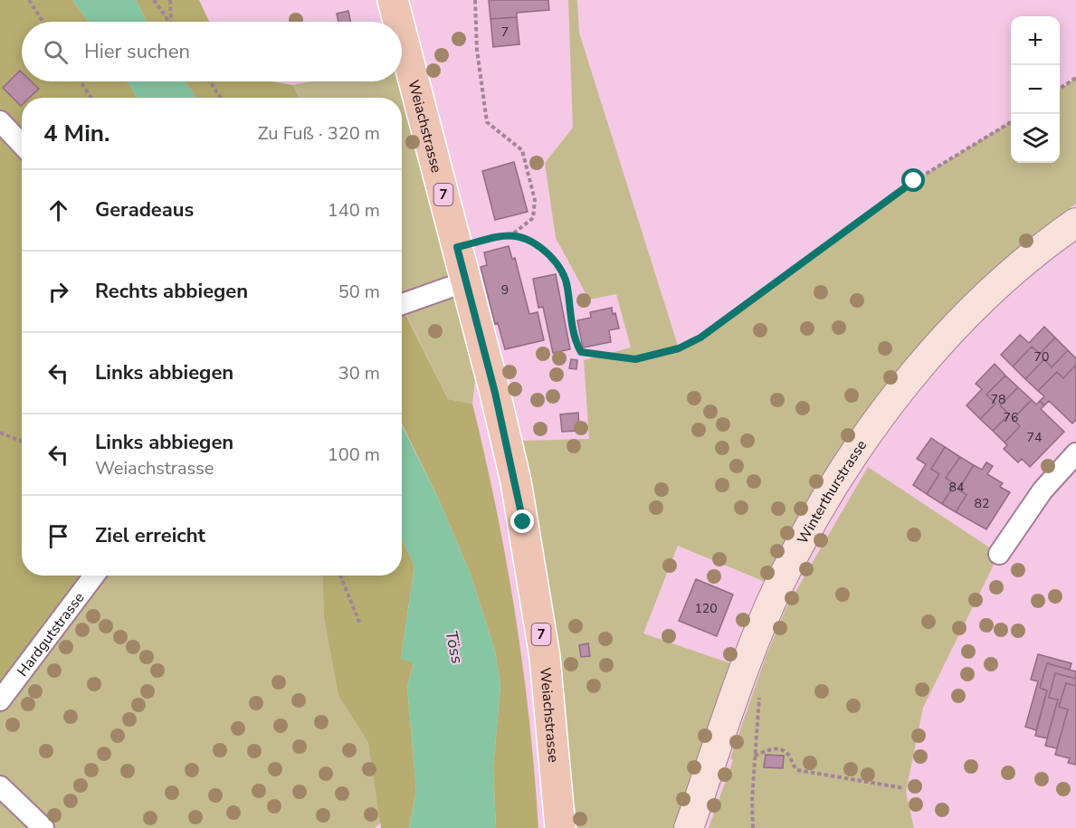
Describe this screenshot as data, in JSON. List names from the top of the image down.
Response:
{
  "streets": {
    "main road": ["Weiachstrasse", "7"],
    "street": ["Winterthurstrasse", "Hardgutstrasse"]
  },
  "water": ["Töss"],
  "house_numbers": [
    "7",
    "9",
    "70",
    "78",
    "76",
    "74",
    "84",
    "82",
    "120"
  ],
  "page": {
    "map_buttons": ["+", "−"],
    "search": "Hier suchen",
    "heading": ["4 Min.", "Zu Fuß · 320 m"],
    "list": [
      ["Geradeaus", "140 m"],
      ["Rechts abbiegen", "50 m"],
      ["Links abbiegen", "30 m"],
      ["Links abbiegen", "Weiachstrasse", "100 m"],
      "Ziel erreicht"
    ]
  }
}
